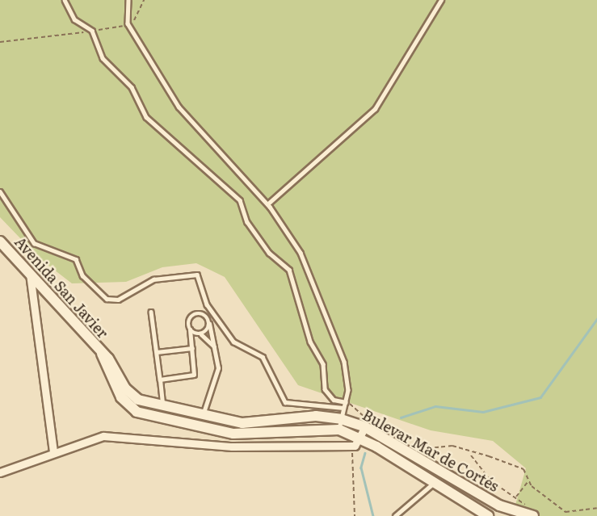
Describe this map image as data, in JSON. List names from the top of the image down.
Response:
{
  "streets": {
    "street": ["Avenida San Javier", "Bulevar Mar de Cortés"]
  },
  "crossings": [
    ["Avenida San Javier", "Bulevar Mar de Cortés"]
  ]
}
